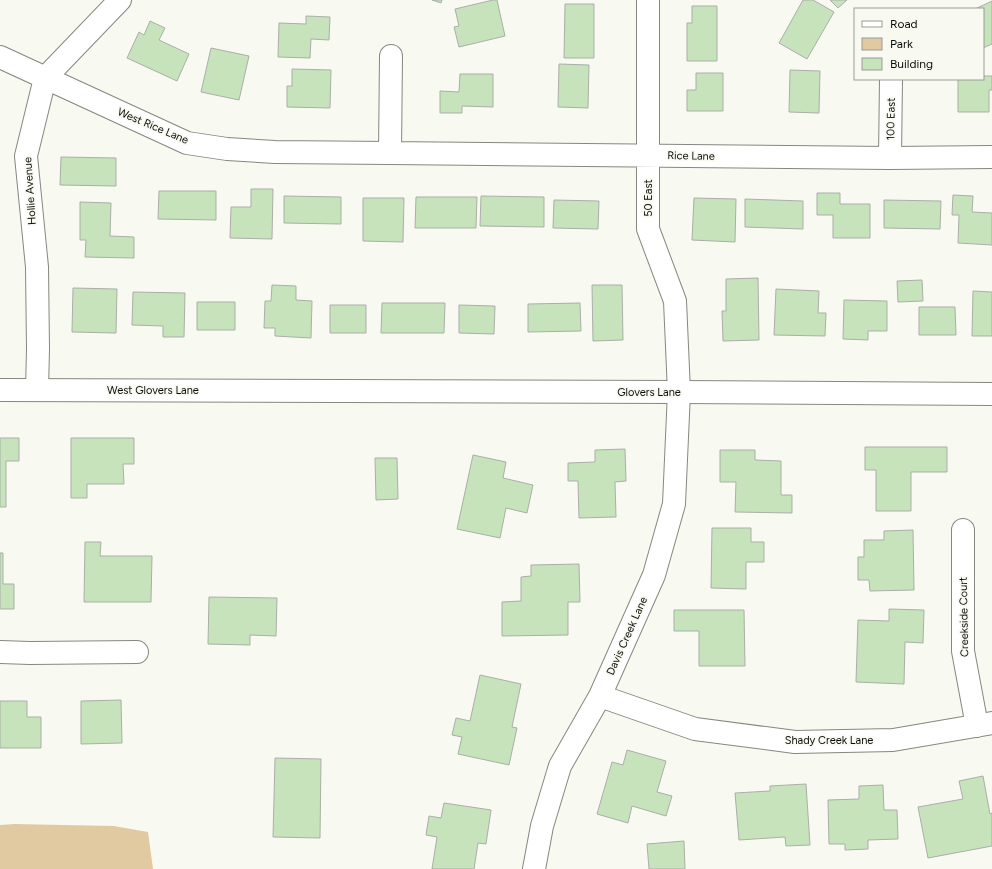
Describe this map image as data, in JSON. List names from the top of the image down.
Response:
{
  "streets": {
    "street": [
      "100 East",
      "West Rice Lane",
      "Rice Lane",
      "Hollie Avenue",
      "50 East",
      "West Glovers Lane",
      "Glovers Lane",
      "Creekside Court",
      "Davis Creek Lane",
      "Shady Creek Lane"
    ]
  },
  "crossings": [
    ["100 East", "Rice Lane"],
    ["West Rice Lane", "Rice Lane"],
    ["West Rice Lane", "Hollie Avenue"],
    ["Rice Lane", "50 East"],
    ["Hollie Avenue", "West Glovers Lane"],
    ["50 East", "Glovers Lane"],
    ["50 East", "Davis Creek Lane"],
    ["West Glovers Lane", "Glovers Lane"],
    ["Glovers Lane", "Davis Creek Lane"],
    ["Creekside Court", "Shady Creek Lane"],
    ["Davis Creek Lane", "Shady Creek Lane"]
  ],
  "legend": ["Road", "Park", "Building"]
}
